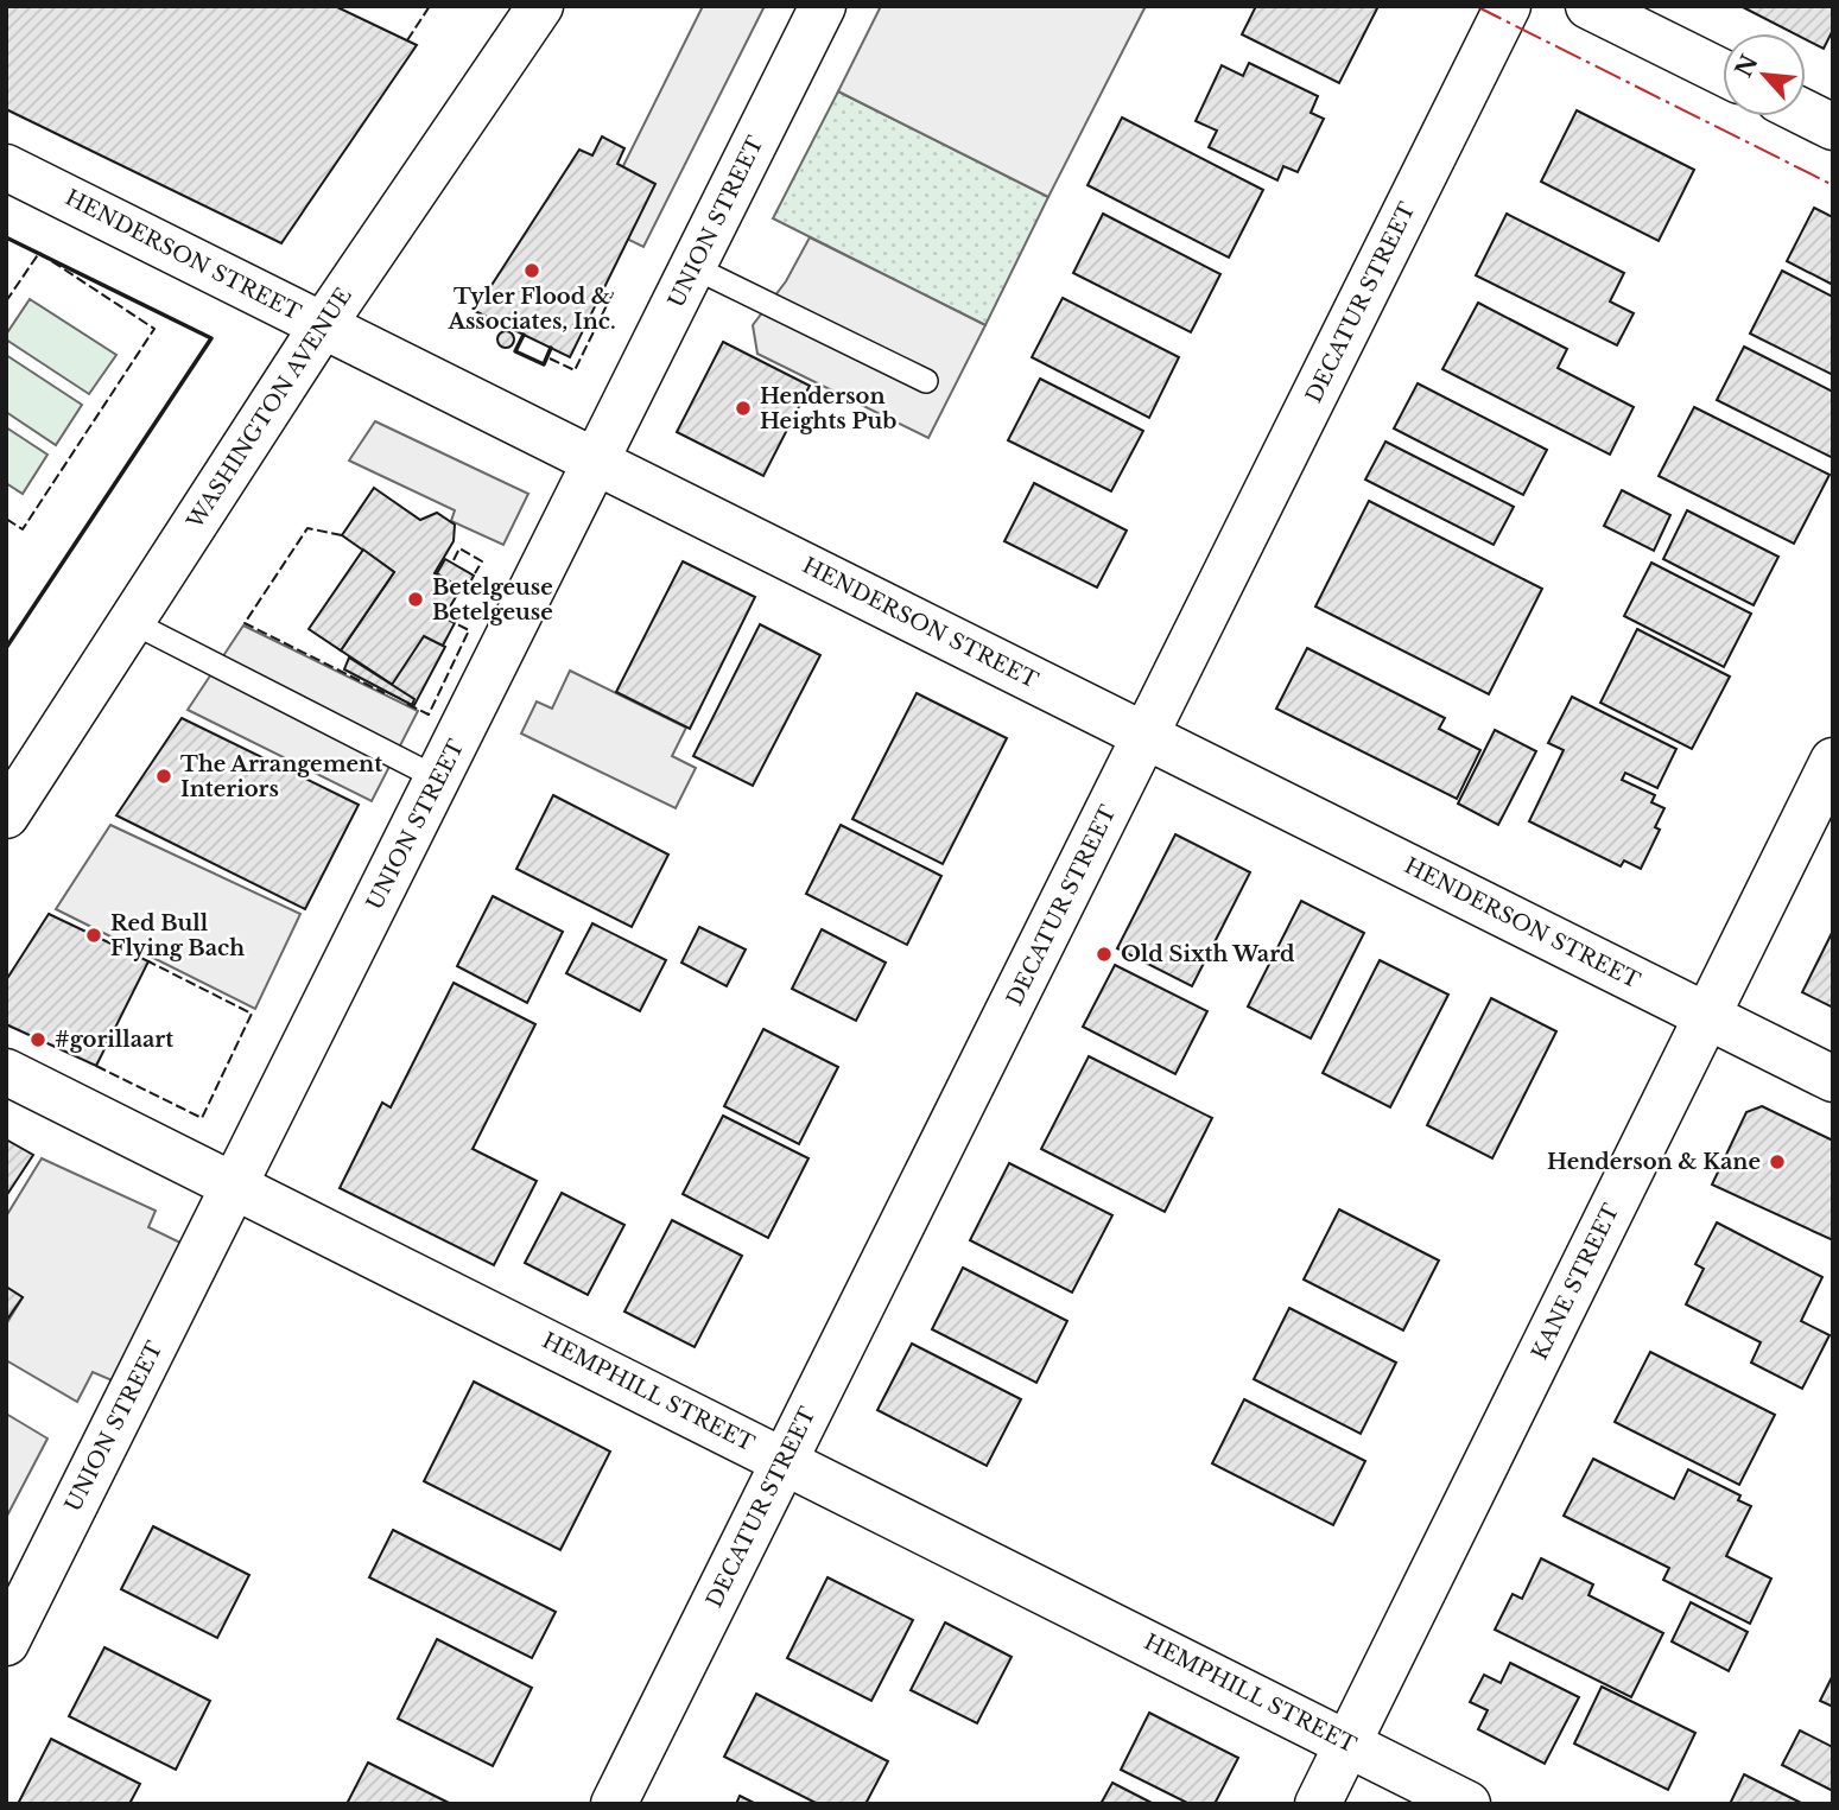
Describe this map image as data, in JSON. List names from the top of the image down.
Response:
{
  "streets": {
    "street": [
      "UNION STREET",
      "HENDERSON STREET",
      "DECATUR STREET",
      "WASHINGTON AVENUE",
      "KANE STREET",
      "HEMPHILL STREET"
    ]
  },
  "crossings": [
    ["UNION STREET", "HENDERSON STREET"],
    ["UNION STREET", "HEMPHILL STREET"],
    ["HENDERSON STREET", "DECATUR STREET"],
    ["HENDERSON STREET", "WASHINGTON AVENUE"],
    ["HENDERSON STREET", "KANE STREET"],
    ["DECATUR STREET", "HEMPHILL STREET"],
    ["KANE STREET", "HEMPHILL STREET"]
  ],
  "places": [
    "Tyler Flood & Associates, Inc.",
    "Henderson Heights Pub",
    "Betelgeuse Betelgeuse",
    "The Arrangement Interiors",
    "Red Bull Flying Bach",
    "Old Sixth Ward",
    "#gorillaart",
    "Henderson & Kane"
  ],
  "north": "top left"
}
